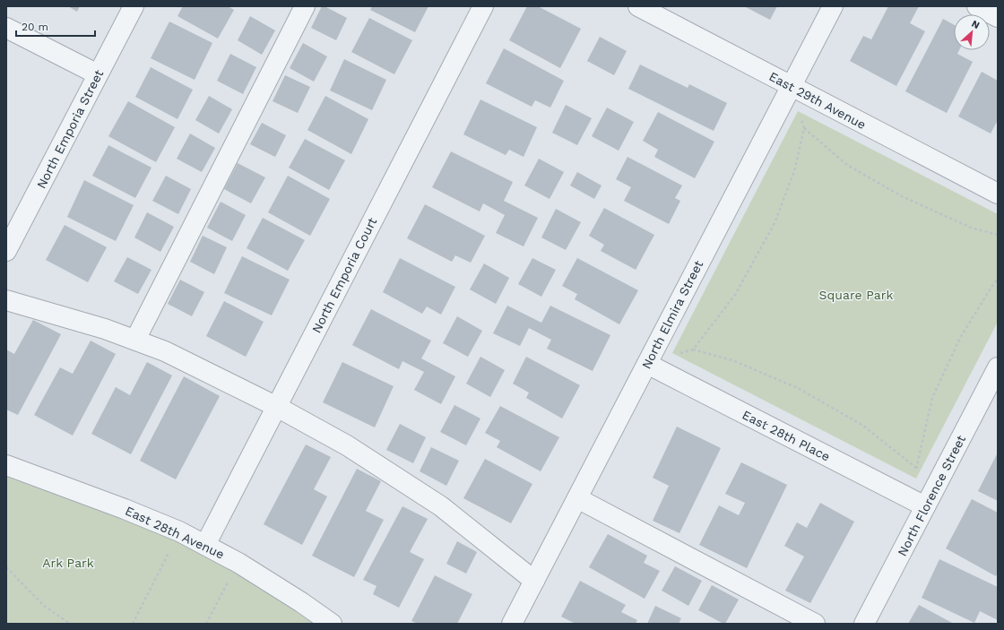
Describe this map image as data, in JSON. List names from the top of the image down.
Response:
{
  "streets": {
    "street": [
      "East 29th Avenue",
      "North Emporia Street",
      "North Emporia Court",
      "North Elmira Street",
      "East 28th Place",
      "North Florence Street",
      "East 28th Avenue"
    ]
  },
  "crossings": [
    ["East 29th Avenue", "North Elmira Street"],
    ["North Emporia Court", "East 28th Avenue"],
    ["North Elmira Street", "East 28th Place"],
    ["East 28th Place", "North Florence Street"]
  ],
  "parks": ["Square Park", "Ark Park"],
  "scale_bar": "20 m",
  "north": "top right"
}
